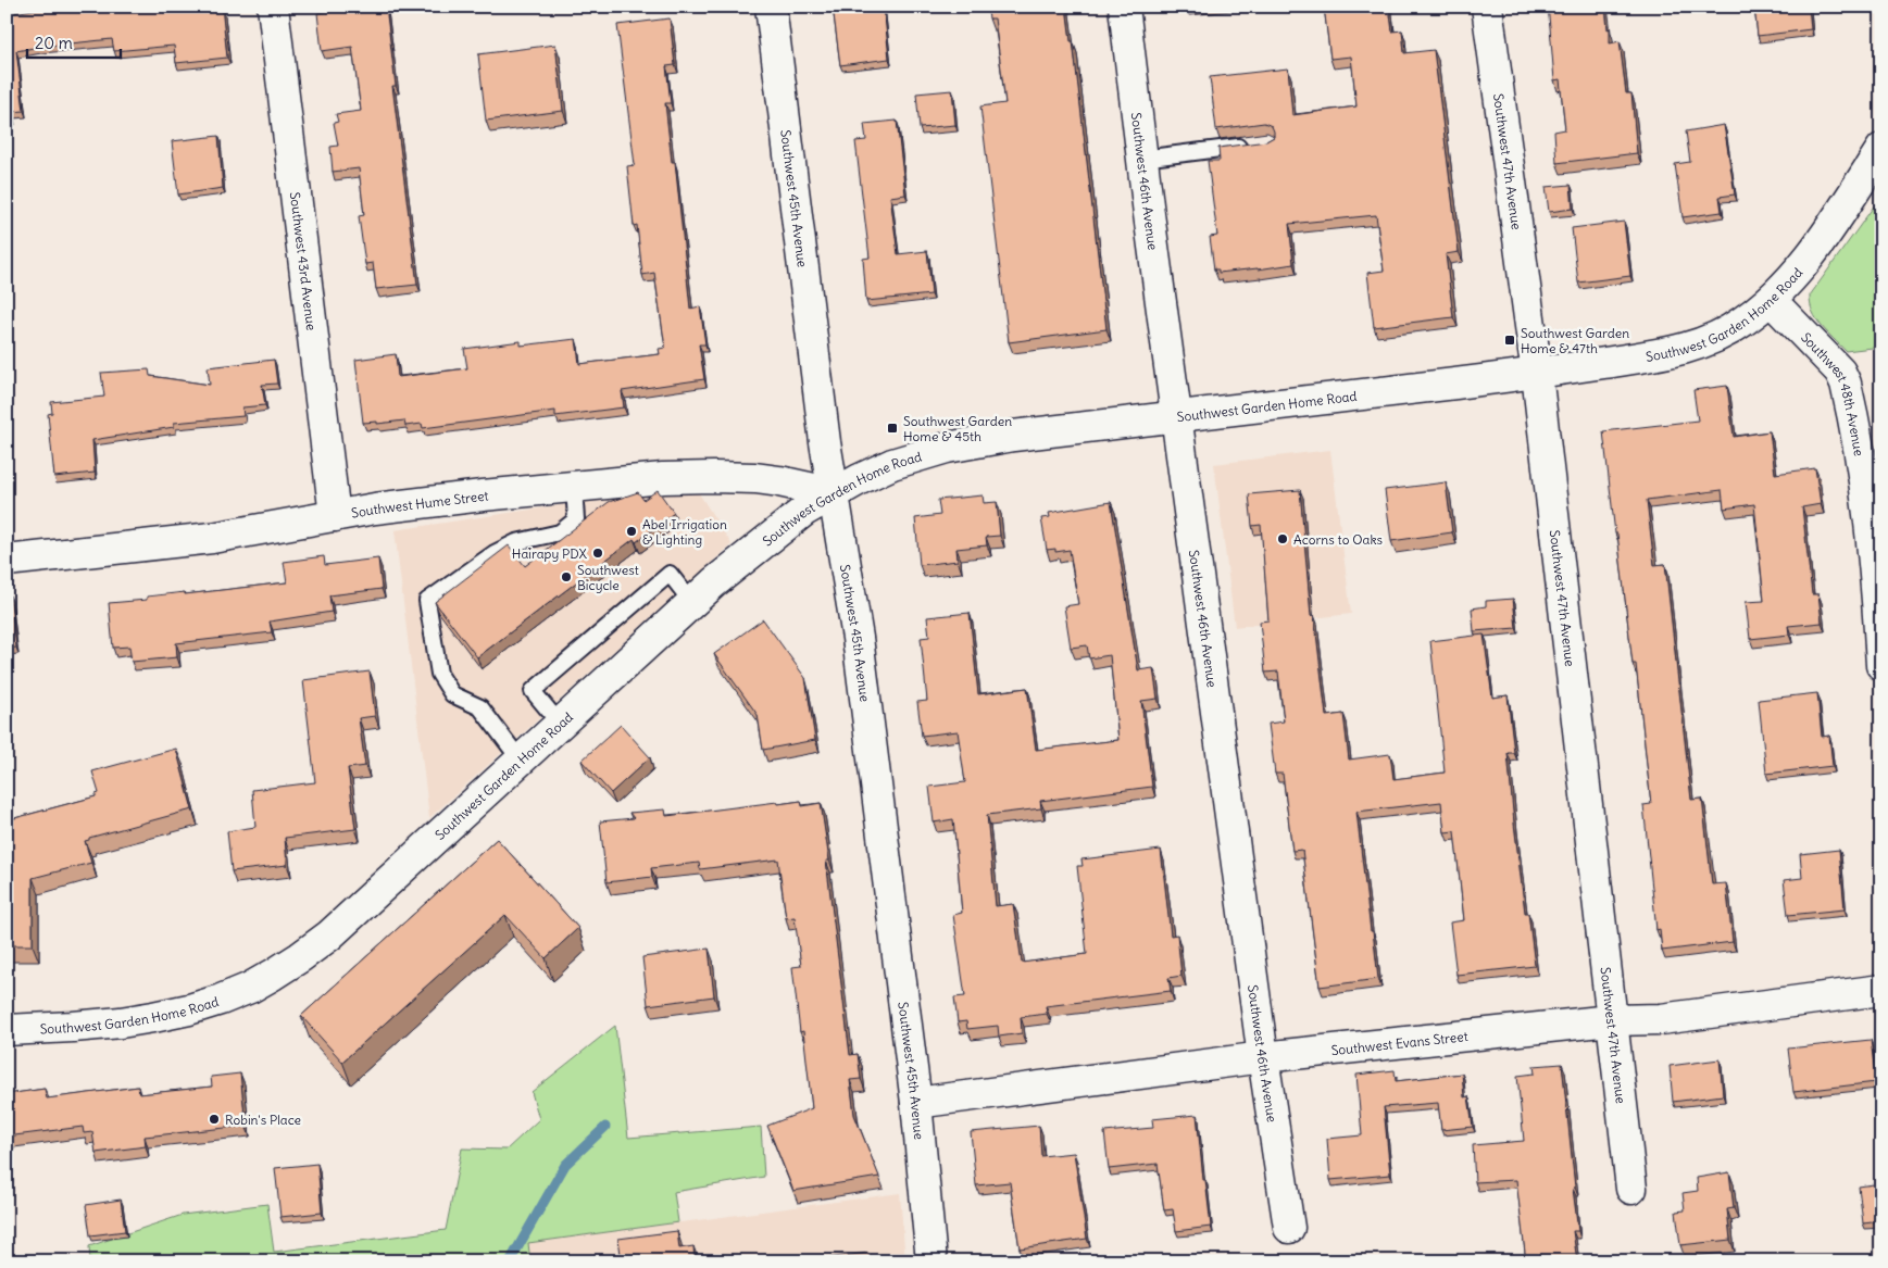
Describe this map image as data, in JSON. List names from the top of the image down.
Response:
{
  "streets": {
    "street": [
      "Southwest 47th Avenue",
      "Southwest 46th Avenue",
      "Southwest 45th Avenue",
      "Southwest 43rd Avenue",
      "Southwest Garden Home Road",
      "Southwest 48th Avenue",
      "Southwest Hume Street",
      "Southwest Evans Street"
    ]
  },
  "crossings": [
    ["Southwest 47th Avenue", "Southwest Garden Home Road"],
    ["Southwest 47th Avenue", "Southwest Evans Street"],
    ["Southwest 46th Avenue", "Southwest Garden Home Road"],
    ["Southwest 46th Avenue", "Southwest Evans Street"],
    ["Southwest 45th Avenue", "Southwest Garden Home Road"],
    ["Southwest 45th Avenue", "Southwest Hume Street"],
    ["Southwest 45th Avenue", "Southwest Evans Street"],
    ["Southwest 43rd Avenue", "Southwest Hume Street"],
    ["Southwest Garden Home Road", "Southwest 48th Avenue"],
    ["Southwest Garden Home Road", "Southwest Hume Street"]
  ],
  "places": {
    "transit": ["Southwest Garden Home & 47th", "Southwest Garden Home & 45th"],
    "other": [
      "Abel Irrigation & Lighting",
      "Acorns to Oaks",
      "Hairapy PDX",
      "Southwest Bicycle",
      "Robin's Place"
    ]
  },
  "scale_bar": "20 m"
}
